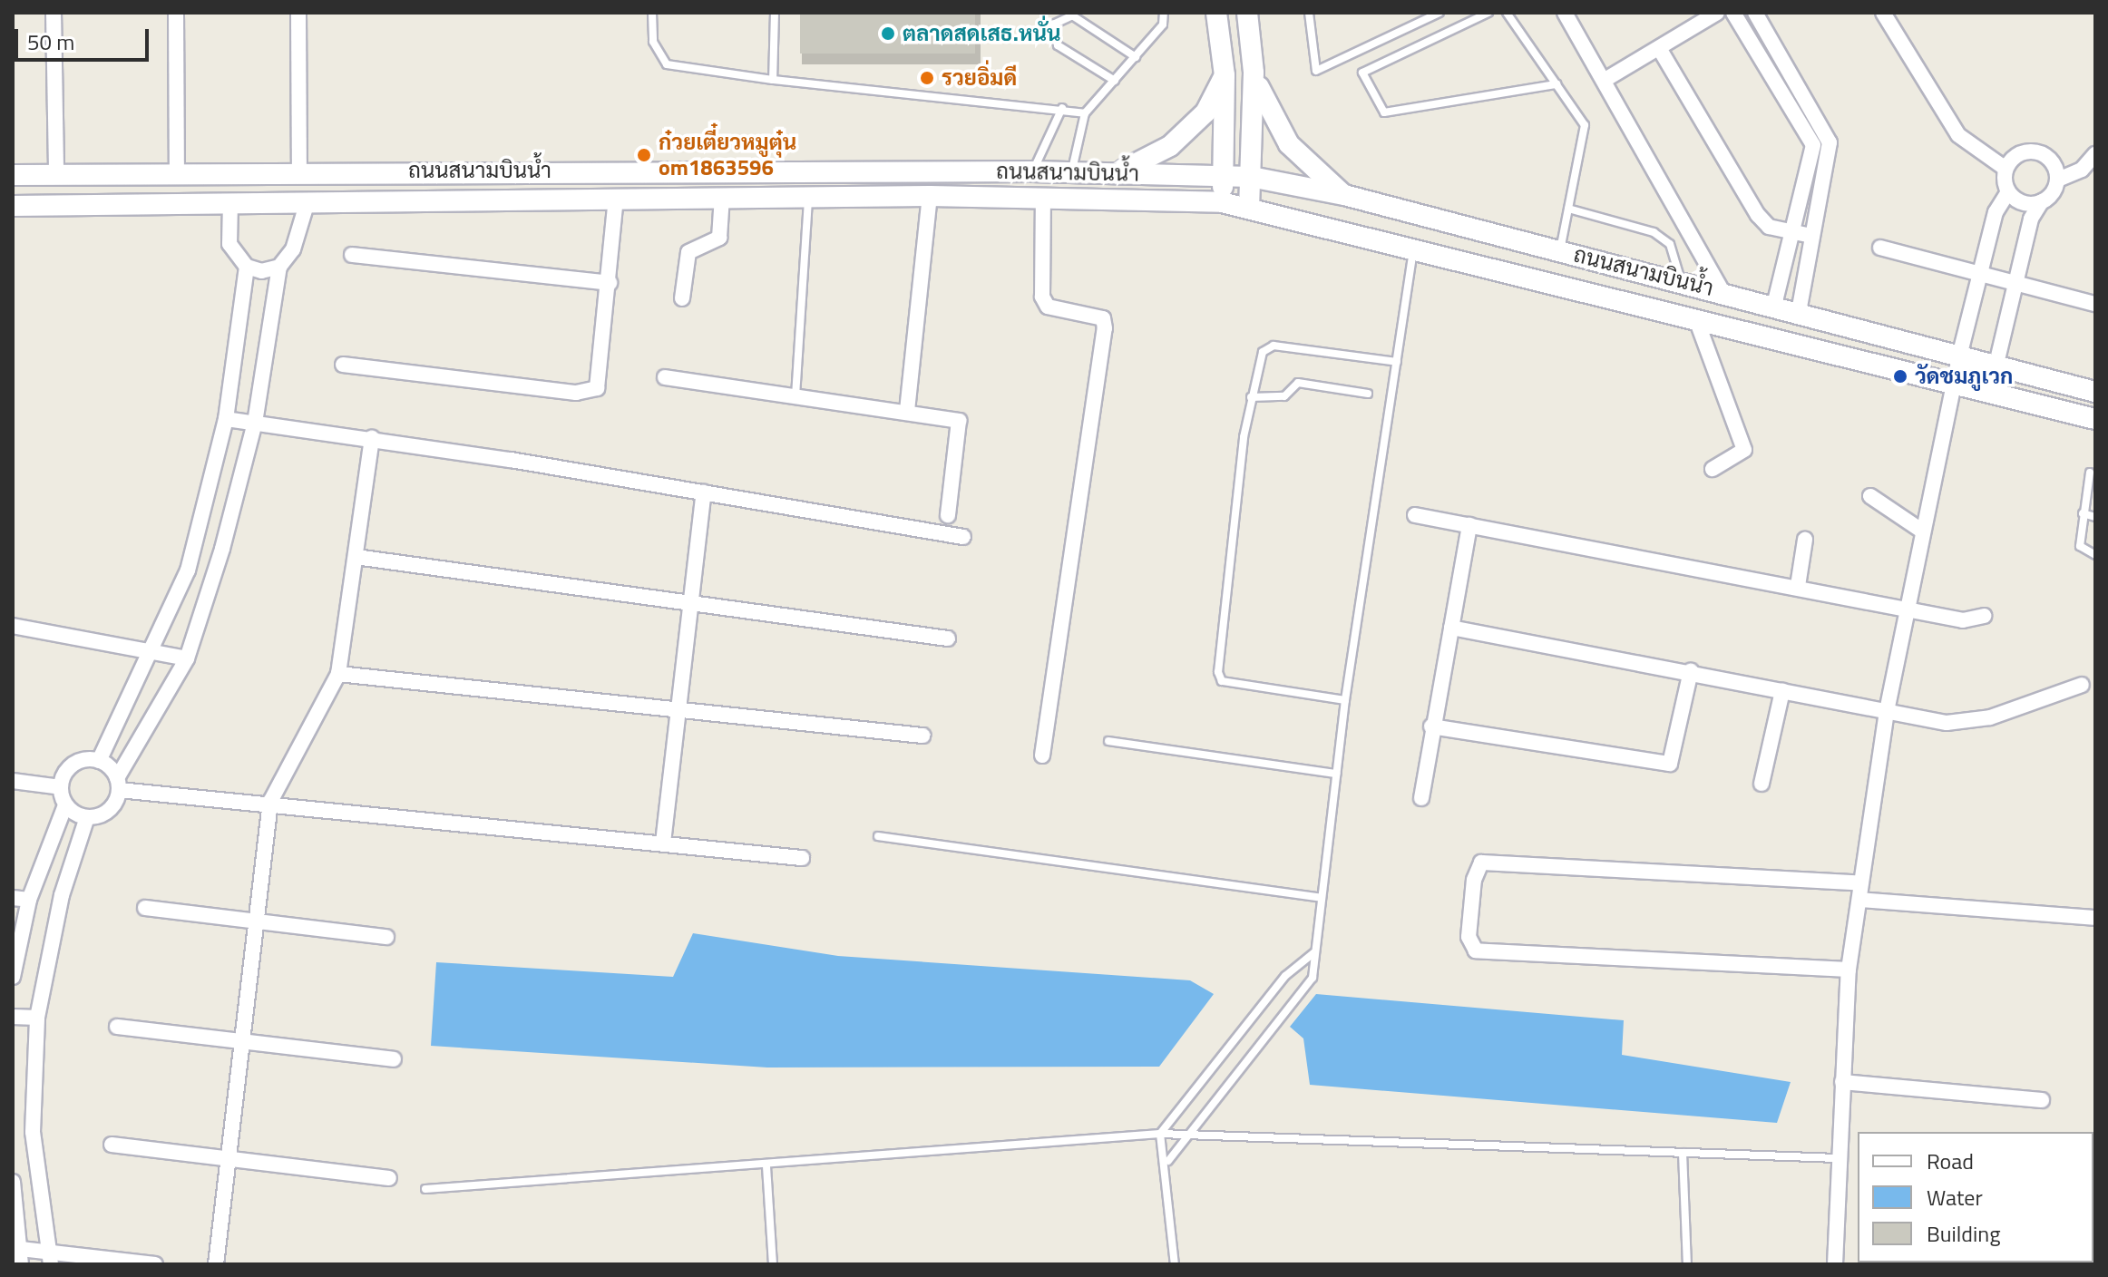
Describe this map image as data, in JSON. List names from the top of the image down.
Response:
{
  "streets": {
    "main road": ["ถนนสนามบินน้ำ"]
  },
  "places": [
    "ตลาดสดเสธ.หนั่น",
    "รวยอิ่มดี",
    "ก๋วยเตี๋ยวหมูตุ๋น om1863596",
    "วัดชมภูเวก"
  ],
  "legend": ["Road", "Water", "Building"],
  "scale_bar": "50 m"
}
